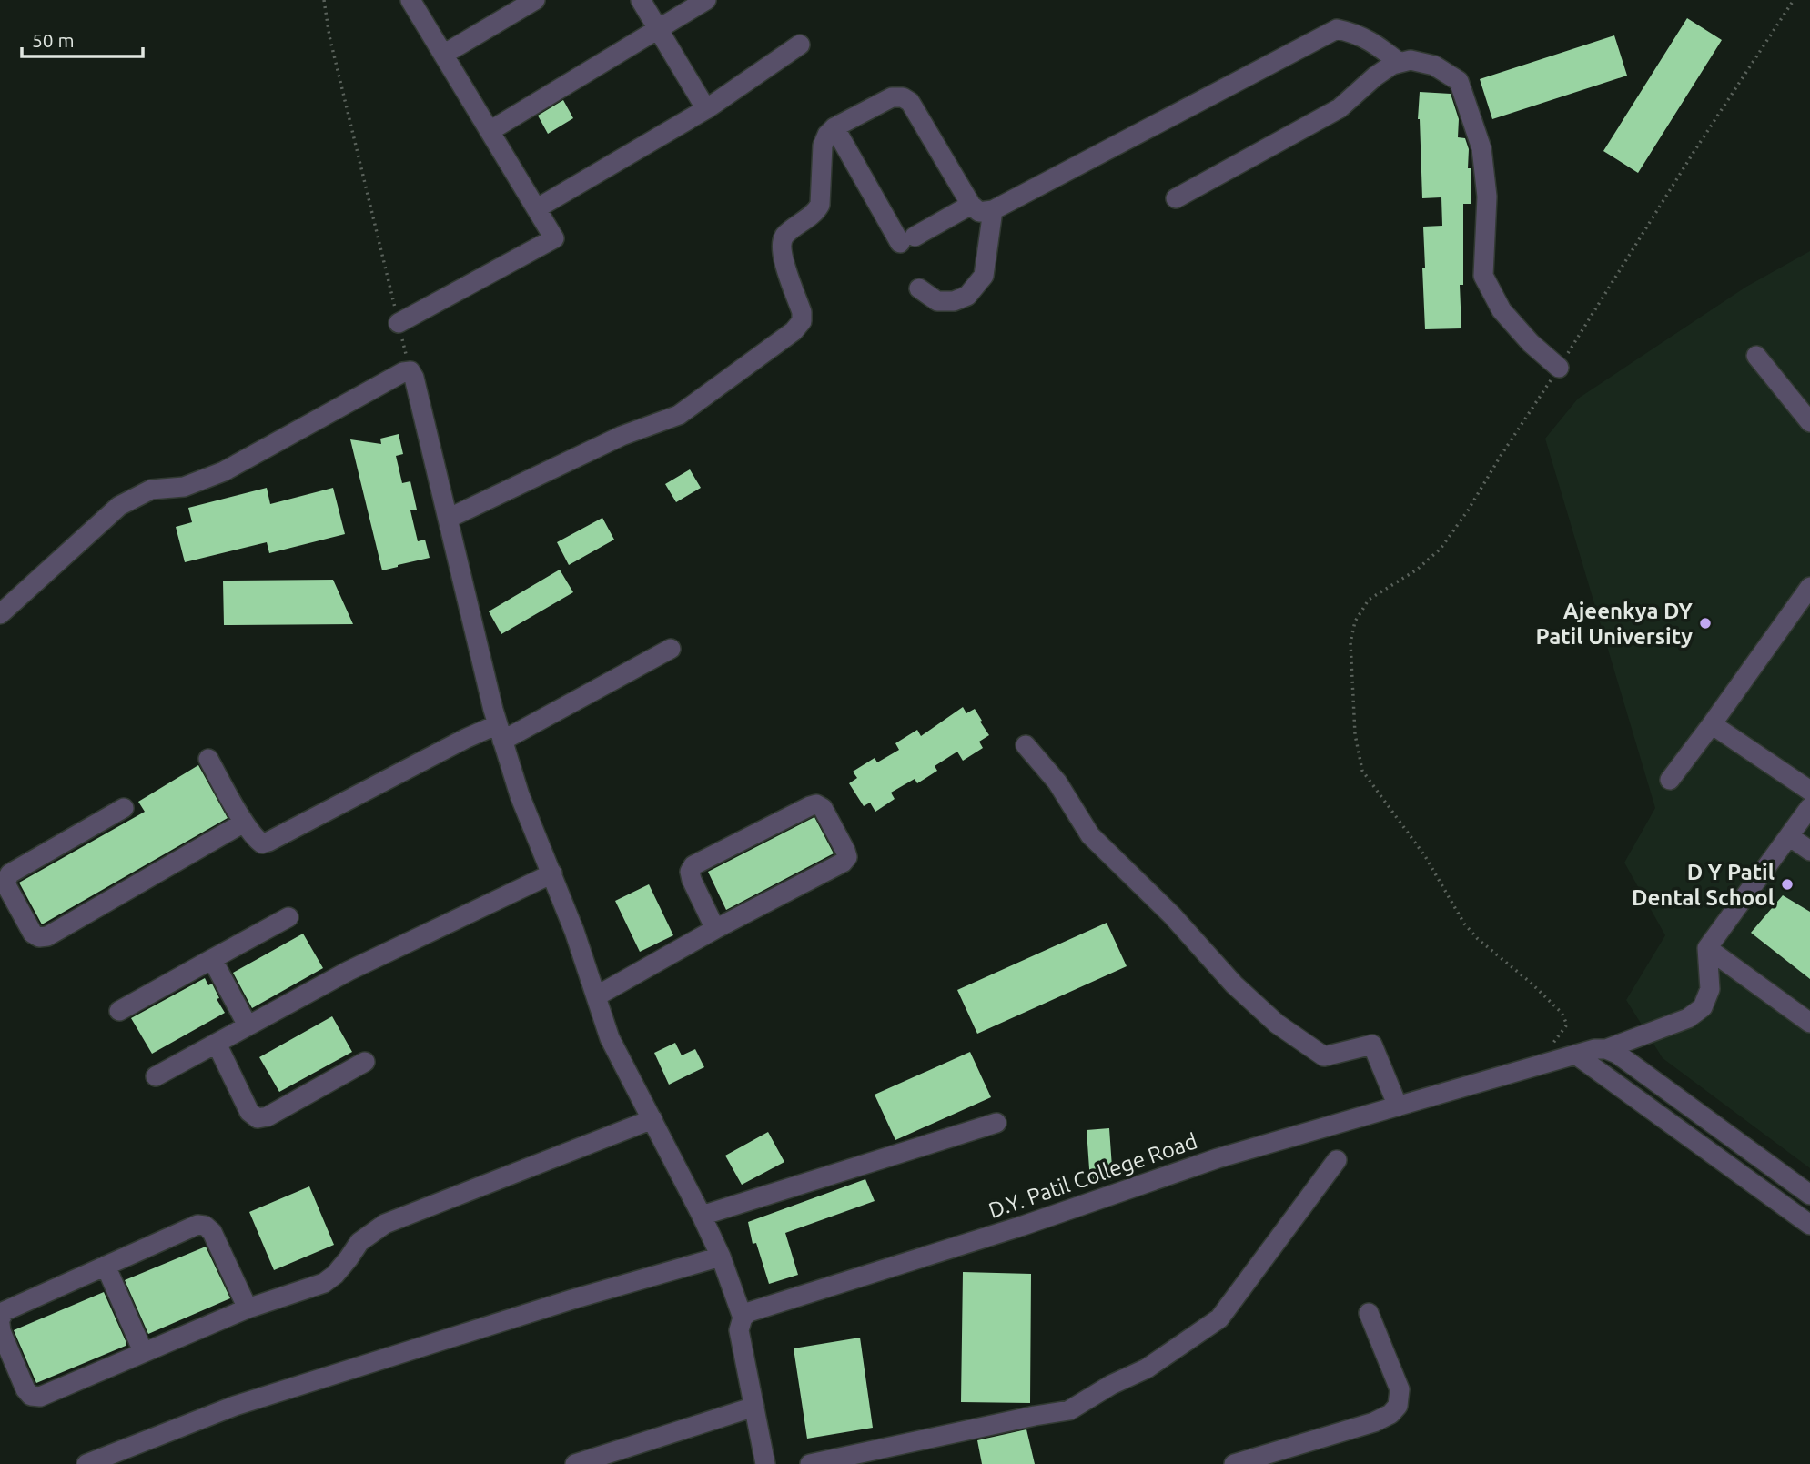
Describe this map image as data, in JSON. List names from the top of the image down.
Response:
{
  "streets": {
    "street": ["D.Y. Patil College Road"]
  },
  "places": ["Ajeenkya DY Patil University", "D Y Patil Dental School"],
  "scale_bar": "50 m"
}
